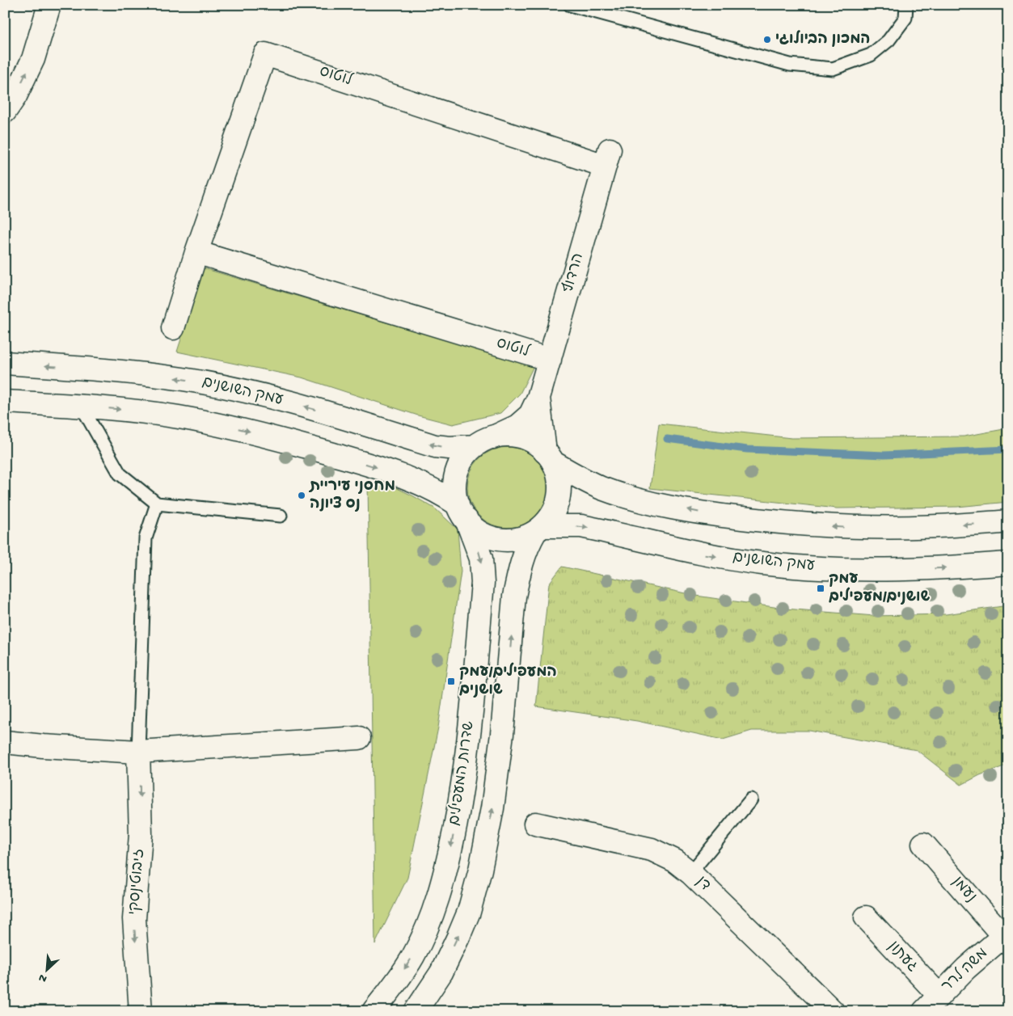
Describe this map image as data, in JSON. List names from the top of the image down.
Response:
{
  "streets": {
    "street": [
      "לוטוס",
      "הרדוף",
      "עמק השושנים",
      "שדרות המעפילים",
      "ז'בוטינסקי",
      "דן",
      "נעמן",
      "געתון",
      "משה לרר"
    ]
  },
  "crossings": [
    ["לוטוס", "הרדוף"],
    ["הרדוף", "עמק השושנים"],
    ["הרדוף", "שדרות המעפילים"],
    ["עמק השושנים", "שדרות המעפילים"],
    ["נעמן", "משה לרר"],
    ["געתון", "משה לרר"]
  ],
  "one_way": ["ז'בוטינסקי"],
  "places": {
    "other": ["המכון הביולוגי", "מחסני עיריית נס ציונה"],
    "transit": ["עמק שושנים/מעפילים", "המעפילים/עמק שושנים"]
  },
  "north": "bottom left"
}
